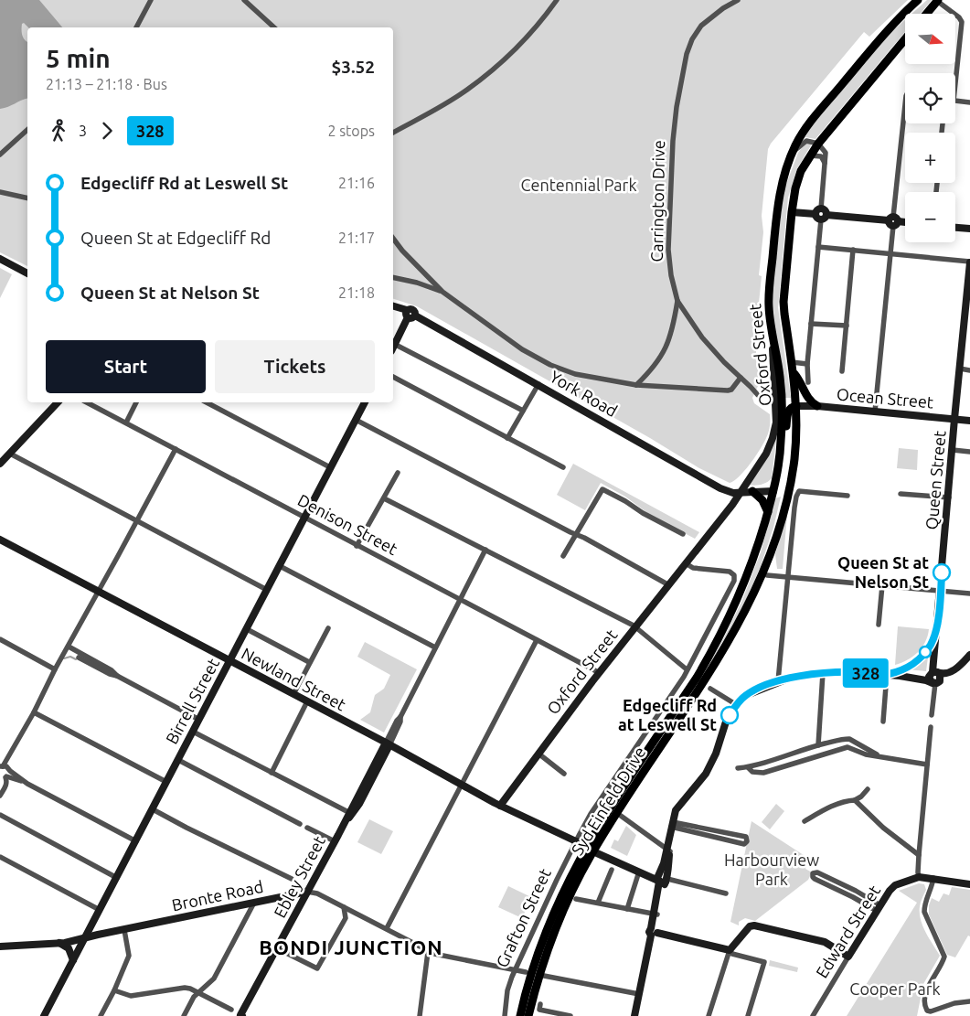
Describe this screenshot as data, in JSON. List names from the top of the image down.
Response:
{
  "streets": {
    "main road": ["Oxford Street", "Syd Einfeld Drive"],
    "street": [
      "Carrington Drive",
      "York Road",
      "Ocean Street",
      "Queen Street",
      "Denison Street",
      "Newland Street",
      "Birrell Street",
      "Ebley Street",
      "Bronte Road",
      "Grafton Street",
      "Edward Street"
    ]
  },
  "crossings": [
    ["Oxford Street", "York Road"],
    ["Oxford Street", "Ocean Street"],
    ["Oxford Street", "Denison Street"],
    ["Oxford Street", "Newland Street"],
    ["Oxford Street", "Syd Einfeld Drive"],
    ["Oxford Street", "Grafton Street"],
    ["Ocean Street", "Queen Street"],
    ["Denison Street", "Birrell Street"],
    ["Denison Street", "Ebley Street"],
    ["Newland Street", "Birrell Street"],
    ["Newland Street", "Ebley Street"],
    ["Newland Street", "Grafton Street"],
    ["Birrell Street", "Bronte Road"],
    ["Ebley Street", "Bronte Road"]
  ],
  "districts": ["BONDI JUNCTION"],
  "parks": ["Centennial Park", "Harbourview Park", "Cooper Park"],
  "places": ["Queen St at Nelson St", "Edgecliff Rd at Leswell St"],
  "lines": ["bus line 328"],
  "north": "right",
  "page": {
    "on_map": "328",
    "map_buttons": ["+", "−"],
    "heading": ["5 min", "21:13 – 21:18 · Bus", "$3.52"],
    "legs": ["3", "328", "2 stops"],
    "list": [
      {
        "name": "Edgecliff Rd at Leswell St",
        "value": "21:16"
      },
      {
        "name": "Queen St at Edgecliff Rd",
        "value": "21:17"
      },
      {
        "name": "Queen St at Nelson St",
        "value": "21:18"
      }
    ],
    "buttons": ["Start", "Tickets"]
  }
}
